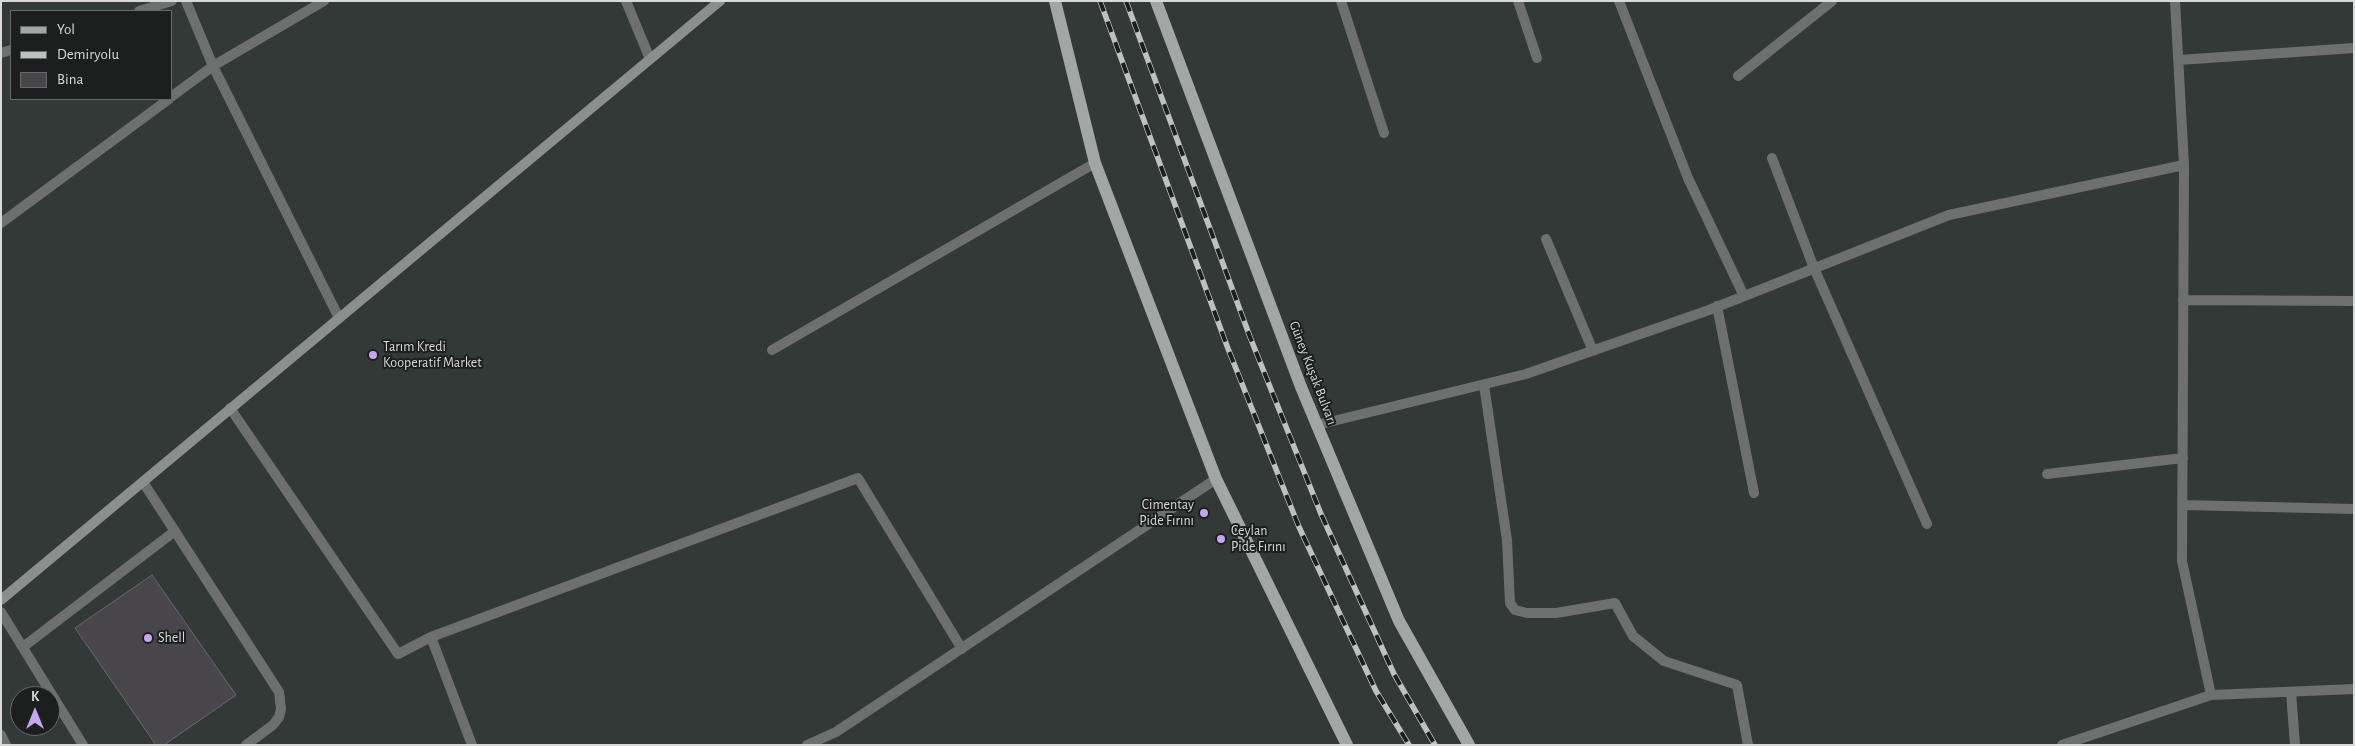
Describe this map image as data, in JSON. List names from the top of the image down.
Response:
{
  "streets": {
    "main road": ["Güney Kuşak Bulvarı"]
  },
  "places": [
    "Tarım Kredi Kooperatif Market",
    "Cimentay Pide Fırını",
    "Ceylan Pide Fırını",
    "Shell"
  ],
  "legend": ["Yol", "Demiryolu", "Bina"],
  "north": "top"
}
